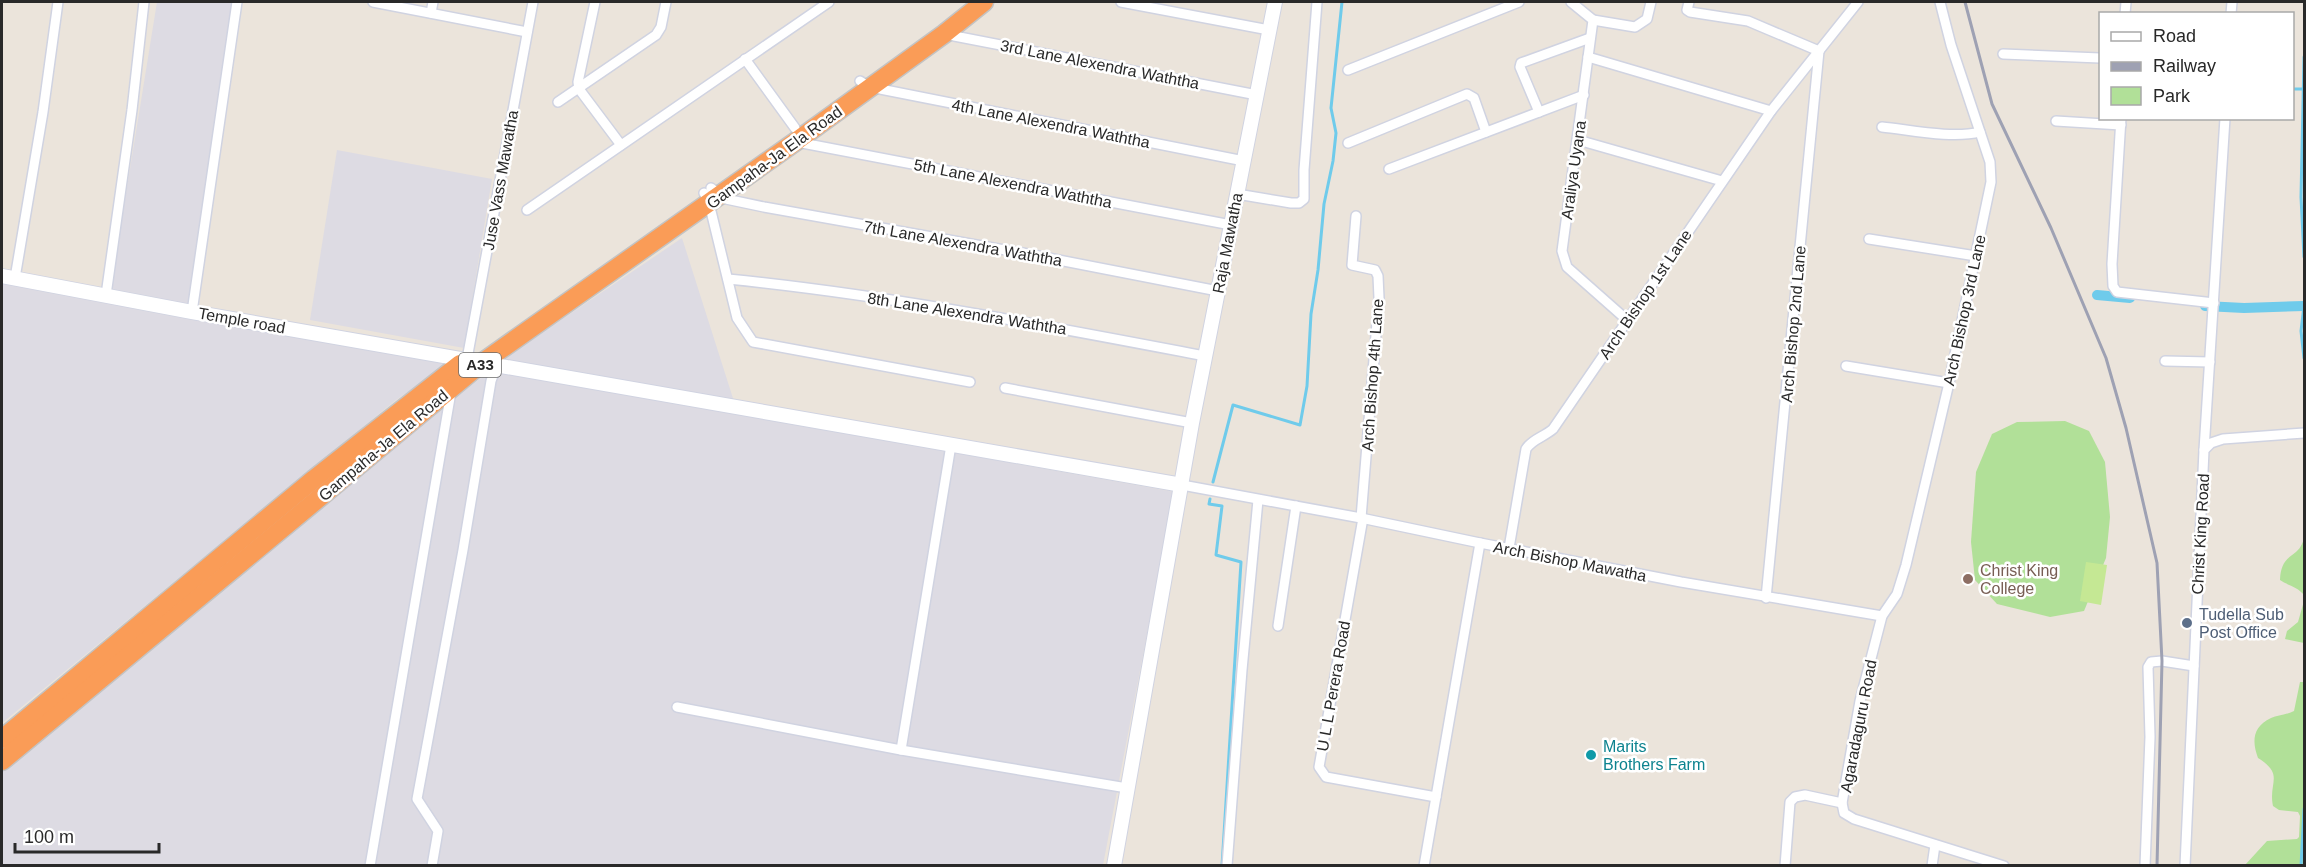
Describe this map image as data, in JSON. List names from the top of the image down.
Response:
{
  "streets": {
    "highway": ["Gampaha-Ja Ela Road", "A33"],
    "street": [
      "3rd Lane Alexendra Waththa",
      "4th Lane Alexendra Waththa",
      "Araliya Uyana",
      "Juse Vass Mawatha",
      "5th Lane Alexendra Waththa",
      "7th Lane Alexendra Waththa",
      "Raja Mawatha",
      "Arch Bishop 1st Lane",
      "Arch Bishop 3rd Lane",
      "8th Lane Alexendra Waththa",
      "Temple road",
      "Arch Bishop 2nd Lane",
      "Arch Bishop 4th Lane",
      "Christ King Road",
      "Arch Bishop Mawatha",
      "U L L Perera Road",
      "Agaradaguru Road"
    ]
  },
  "crossings": [
    ["3rd Lane Alexendra Waththa", "Gampaha-Ja Ela Road"],
    ["3rd Lane Alexendra Waththa", "Raja Mawatha"],
    ["4th Lane Alexendra Waththa", "Gampaha-Ja Ela Road"],
    ["4th Lane Alexendra Waththa", "Raja Mawatha"],
    ["Gampaha-Ja Ela Road", "Juse Vass Mawatha"],
    ["Gampaha-Ja Ela Road", "5th Lane Alexendra Waththa"],
    ["Gampaha-Ja Ela Road", "7th Lane Alexendra Waththa"],
    ["Gampaha-Ja Ela Road", "Temple road"],
    ["Araliya Uyana", "Arch Bishop 1st Lane"],
    ["Juse Vass Mawatha", "Temple road"],
    ["5th Lane Alexendra Waththa", "Raja Mawatha"],
    ["7th Lane Alexendra Waththa", "Raja Mawatha"],
    ["Raja Mawatha", "8th Lane Alexendra Waththa"],
    ["Raja Mawatha", "Temple road"],
    ["Arch Bishop 1st Lane", "Arch Bishop 2nd Lane"],
    ["Arch Bishop 1st Lane", "Arch Bishop Mawatha"],
    ["Arch Bishop 3rd Lane", "Arch Bishop Mawatha"],
    ["Arch Bishop 3rd Lane", "Agaradaguru Road"],
    ["Arch Bishop 2nd Lane", "Arch Bishop Mawatha"],
    ["Arch Bishop 4th Lane", "Arch Bishop Mawatha"],
    ["Arch Bishop 4th Lane", "U L L Perera Road"],
    ["Arch Bishop Mawatha", "U L L Perera Road"],
    ["Arch Bishop Mawatha", "Agaradaguru Road"]
  ],
  "places": ["Christ King College", "Tudella Sub Post Office", "Marits Brothers Farm"],
  "legend": ["Road", "Railway", "Park"],
  "scale_bar": "100 m"
}
